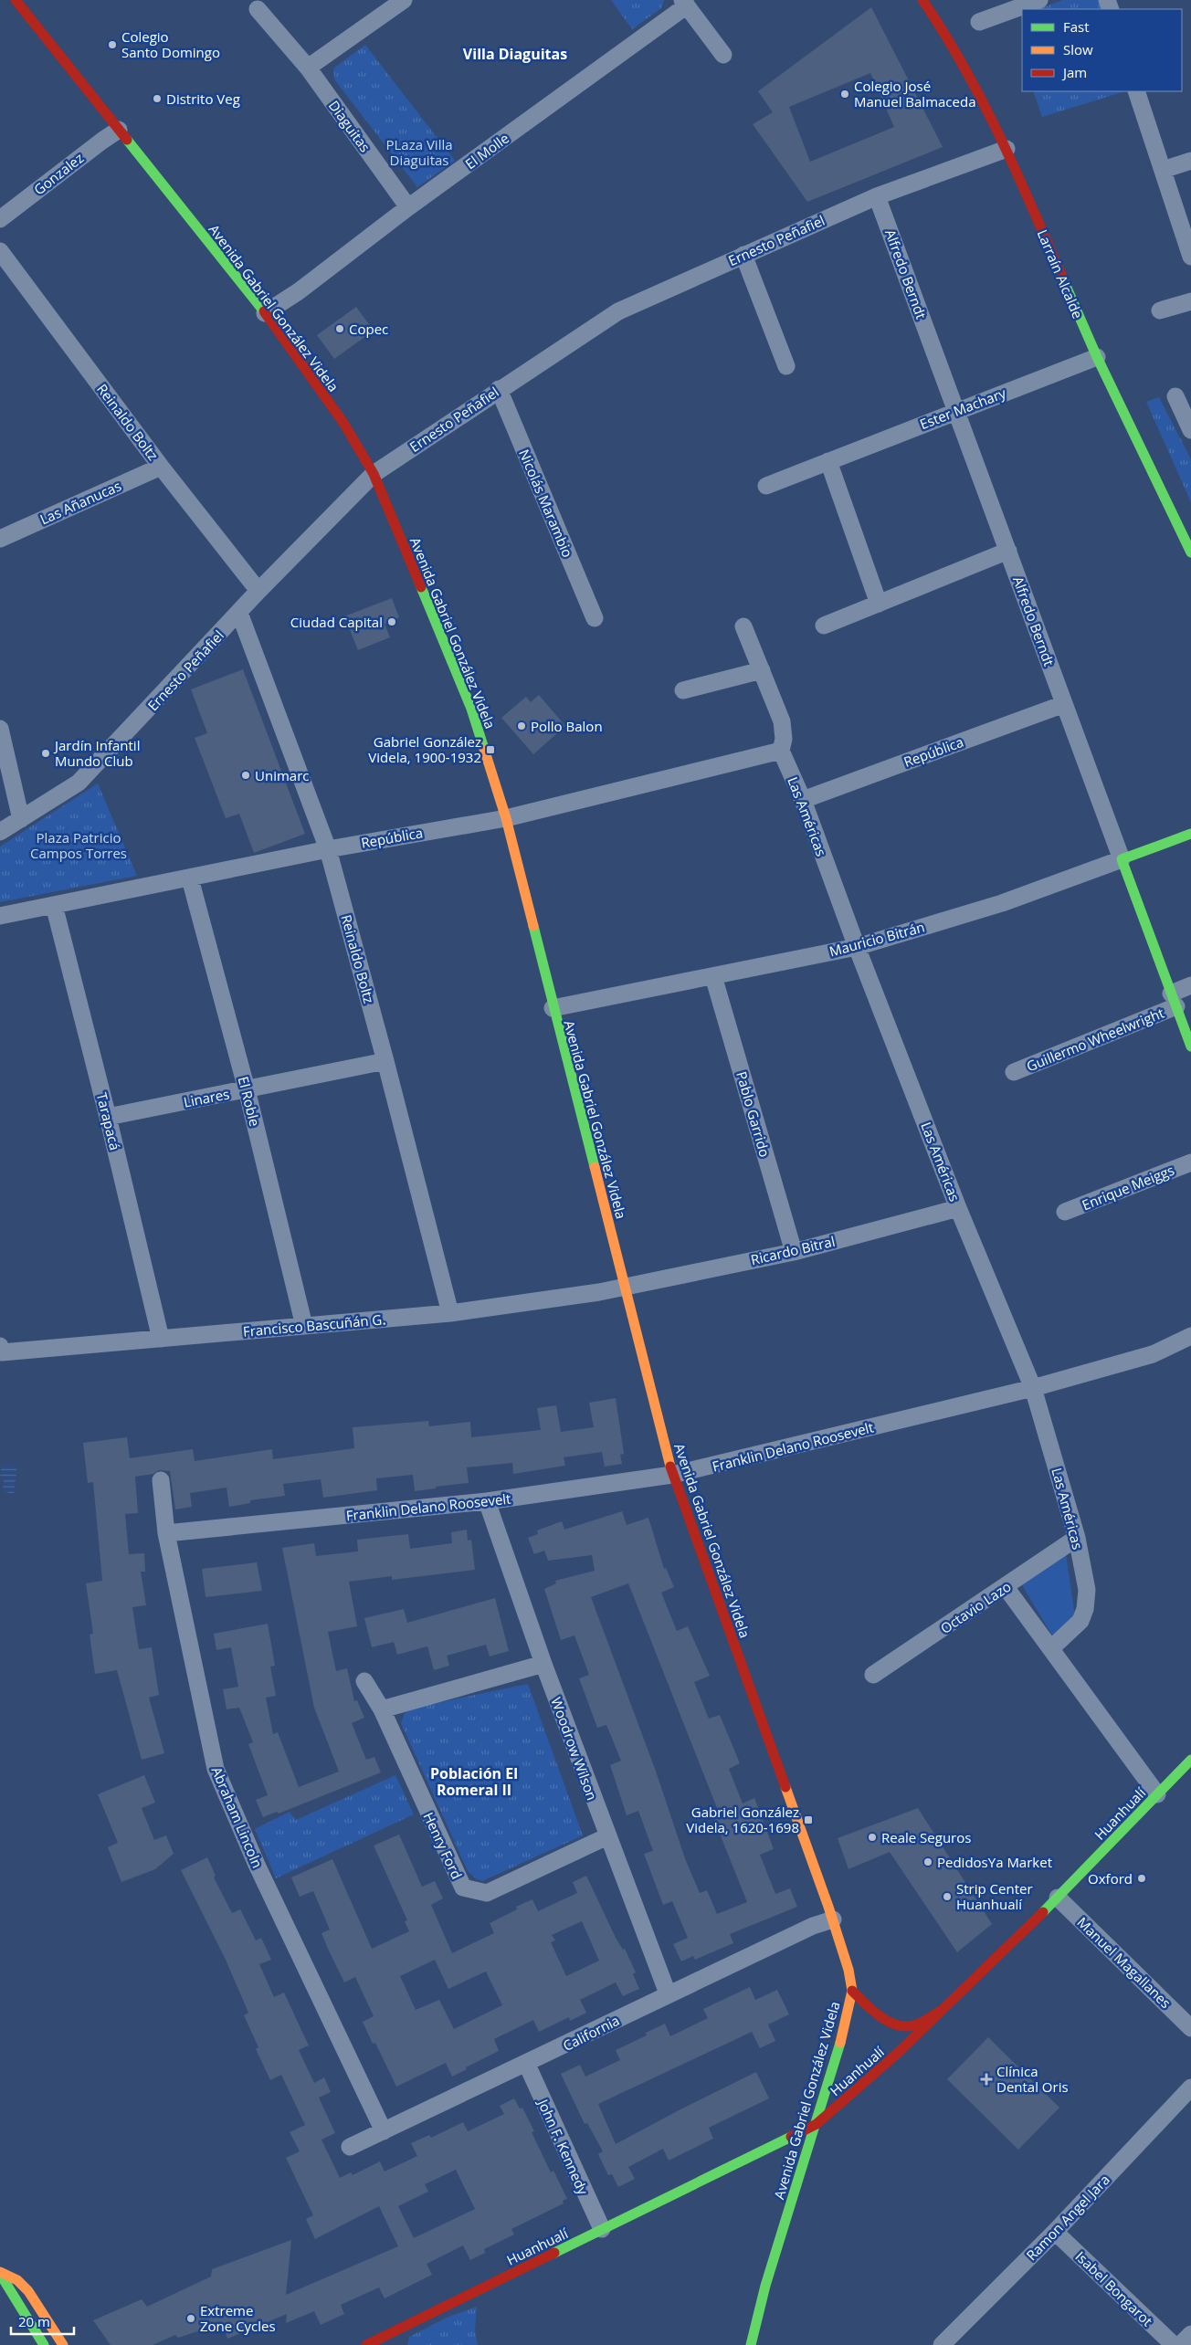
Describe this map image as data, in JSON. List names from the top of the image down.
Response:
{
  "streets": {
    "main road": [
      "Alfredo Berndt",
      "Larraín Alcalde",
      "Avenida Gabriel González Videla",
      "Mauricio Bitrán",
      "Huanhualí"
    ],
    "street": [
      "Diaguitas",
      "El Molle",
      "Gonzalez",
      "Ernesto Peñafiel",
      "Ester Machary",
      "Reinaldo Boltz",
      "Las Añanucas",
      "Nicolás Marambio",
      "República",
      "Las Américas",
      "Guillermo Wheelwright",
      "Linares",
      "El Roble",
      "Pablo Garrido",
      "Tarapacá",
      "Enrique Meiggs",
      "Ricardo Bitral",
      "Francisco Bascuñán G.",
      "Franklin Delano Roosevelt",
      "Octavio Lazo",
      "Woodrow Wilson",
      "Abraham Lincoln",
      "Henry Ford",
      "Manuel Magallanes",
      "California",
      "John F. Kennedy",
      "Ramon Angel Jara",
      "Isabel Bongarot"
    ]
  },
  "crossings": [
    ["Diaguitas", "El Molle"],
    ["El Molle", "Avenida Gabriel González Videla"],
    ["Gonzalez", "Avenida Gabriel González Videla"],
    ["Ernesto Peñafiel", "Alfredo Berndt"],
    ["Ernesto Peñafiel", "Larraín Alcalde"],
    ["Ernesto Peñafiel", "Avenida Gabriel González Videla"],
    ["Ernesto Peñafiel", "Reinaldo Boltz"],
    ["Ernesto Peñafiel", "Nicolás Marambio"],
    ["Alfredo Berndt", "Ester Machary"],
    ["Alfredo Berndt", "República"],
    ["Alfredo Berndt", "Mauricio Bitrán"],
    ["Alfredo Berndt", "Guillermo Wheelwright"],
    ["Larraín Alcalde", "Ester Machary"],
    ["Avenida Gabriel González Videla", "República"],
    ["Avenida Gabriel González Videla", "Mauricio Bitrán"],
    ["Avenida Gabriel González Videla", "Ricardo Bitral"],
    ["Avenida Gabriel González Videla", "Francisco Bascuñán G."],
    ["Avenida Gabriel González Videla", "Franklin Delano Roosevelt"],
    ["Avenida Gabriel González Videla", "Huanhualí"],
    ["Avenida Gabriel González Videla", "California"],
    ["Reinaldo Boltz", "Las Añanucas"],
    ["Reinaldo Boltz", "República"],
    ["Reinaldo Boltz", "Linares"],
    ["Reinaldo Boltz", "Francisco Bascuñán G."],
    ["República", "Las Américas"],
    ["República", "El Roble"],
    ["República", "Tarapacá"],
    ["Las Américas", "Mauricio Bitrán"],
    ["Las Américas", "Ricardo Bitral"],
    ["Las Américas", "Franklin Delano Roosevelt"],
    ["Las Américas", "Octavio Lazo"],
    ["Mauricio Bitrán", "Pablo Garrido"],
    ["Linares", "El Roble"],
    ["Linares", "Tarapacá"],
    ["El Roble", "Francisco Bascuñán G."],
    ["Pablo Garrido", "Ricardo Bitral"],
    ["Tarapacá", "Francisco Bascuñán G."],
    ["Ricardo Bitral", "Francisco Bascuñán G."],
    ["Franklin Delano Roosevelt", "Woodrow Wilson"],
    ["Franklin Delano Roosevelt", "Abraham Lincoln"],
    ["Woodrow Wilson", "Henry Ford"],
    ["Woodrow Wilson", "California"],
    ["Huanhualí", "Manuel Magallanes"],
    ["Huanhualí", "John F. Kennedy"],
    ["Abraham Lincoln", "California"],
    ["California", "John F. Kennedy"],
    ["Ramon Angel Jara", "Isabel Bongarot"]
  ],
  "districts": ["Villa Diaguitas", "Población El Romeral II"],
  "parks": ["PLaza Villa Diaguitas", "Plaza Patricio Campos Torres"],
  "places": {
    "other": [
      "Colegio Santo Domingo",
      "Colegio José Manuel Balmaceda",
      "Distrito Veg",
      "Copec",
      "Ciudad Capital",
      "Pollo Balon",
      "Jardín Infantil Mundo Club",
      "Unimarc",
      "Reale Seguros",
      "PedidosYa Market",
      "Oxford",
      "Strip Center Huanhualí",
      "Extreme Zone Cycles"
    ],
    "transit": ["Gabriel González Videla, 1900-1932", "Gabriel González Videla, 1620-1698"],
    "health": ["Clínica Dental Oris"]
  },
  "legend": ["Fast", "Slow", "Jam"],
  "scale_bar": "20 m"
}
